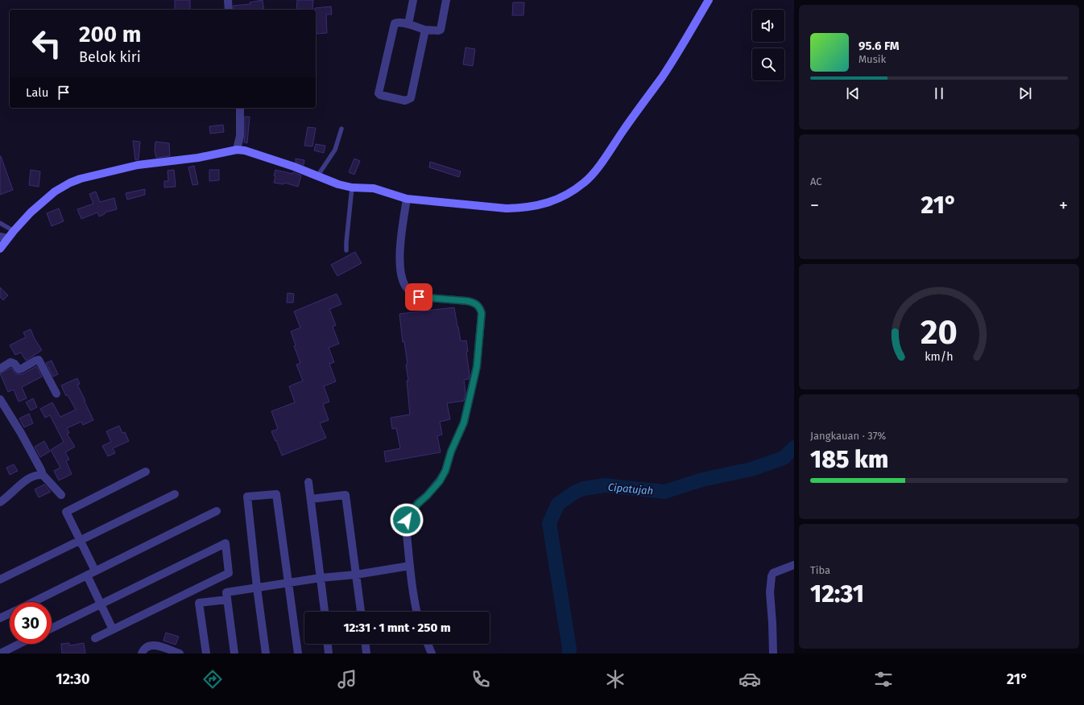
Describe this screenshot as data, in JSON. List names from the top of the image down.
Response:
{
  "water": ["Cipatujah"],
  "page": {
    "turn": ["200 m", "Belok kiri"],
    "song": ["95.6 FM", "Musik"],
    "then": "Lalu",
    "tile": [
      "AC",
      ["Jangkauan · 37%", "185 km"],
      ["Tiba", "12:31"]
    ],
    "heat": ["−", "21°", "+"],
    "limit": "30",
    "trip": "12:31 · 1 mnt · 250 m",
    "tabs": ["12:30", "21°"],
    "gauge": ["20", "km/h"]
  }
}
